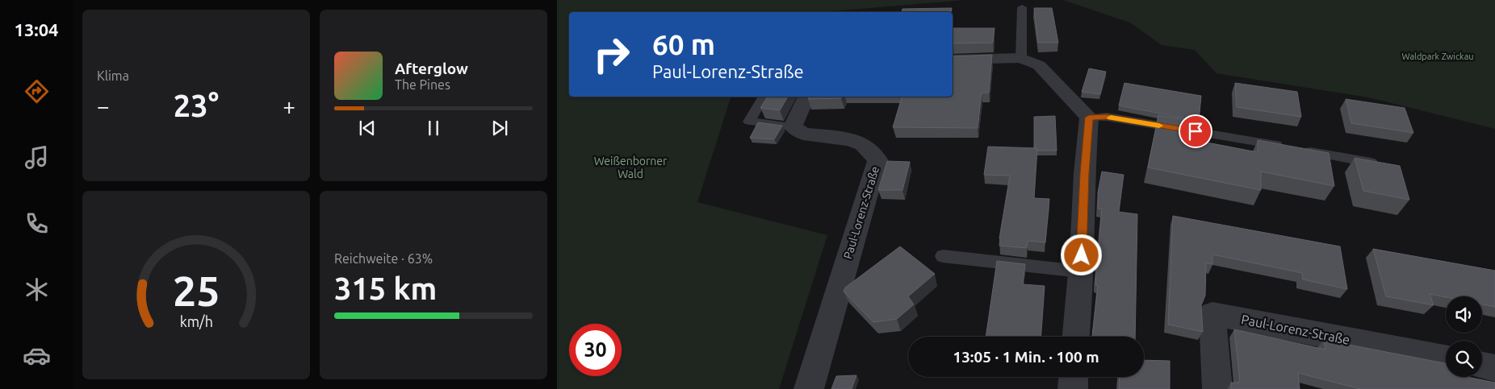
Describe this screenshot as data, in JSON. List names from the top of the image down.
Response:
{
  "streets": {
    "street": ["Paul-Lorenz-Straße"]
  },
  "parks": ["Waldpark Zwickau", "Weißenborner Wald"],
  "page": {
    "tabs": "13:04",
    "tile": [
      "Klima",
      ["Reichweite · 63%", "315 km"]
    ],
    "turn": ["60 m", "Paul-Lorenz-Straße"],
    "song": ["Afterglow", "The Pines"],
    "heat": ["−", "23°", "+"],
    "limit": "30",
    "trip": "13:05 · 1 Min. · 100 m",
    "gauge": ["25", "km/h"]
  }
}
